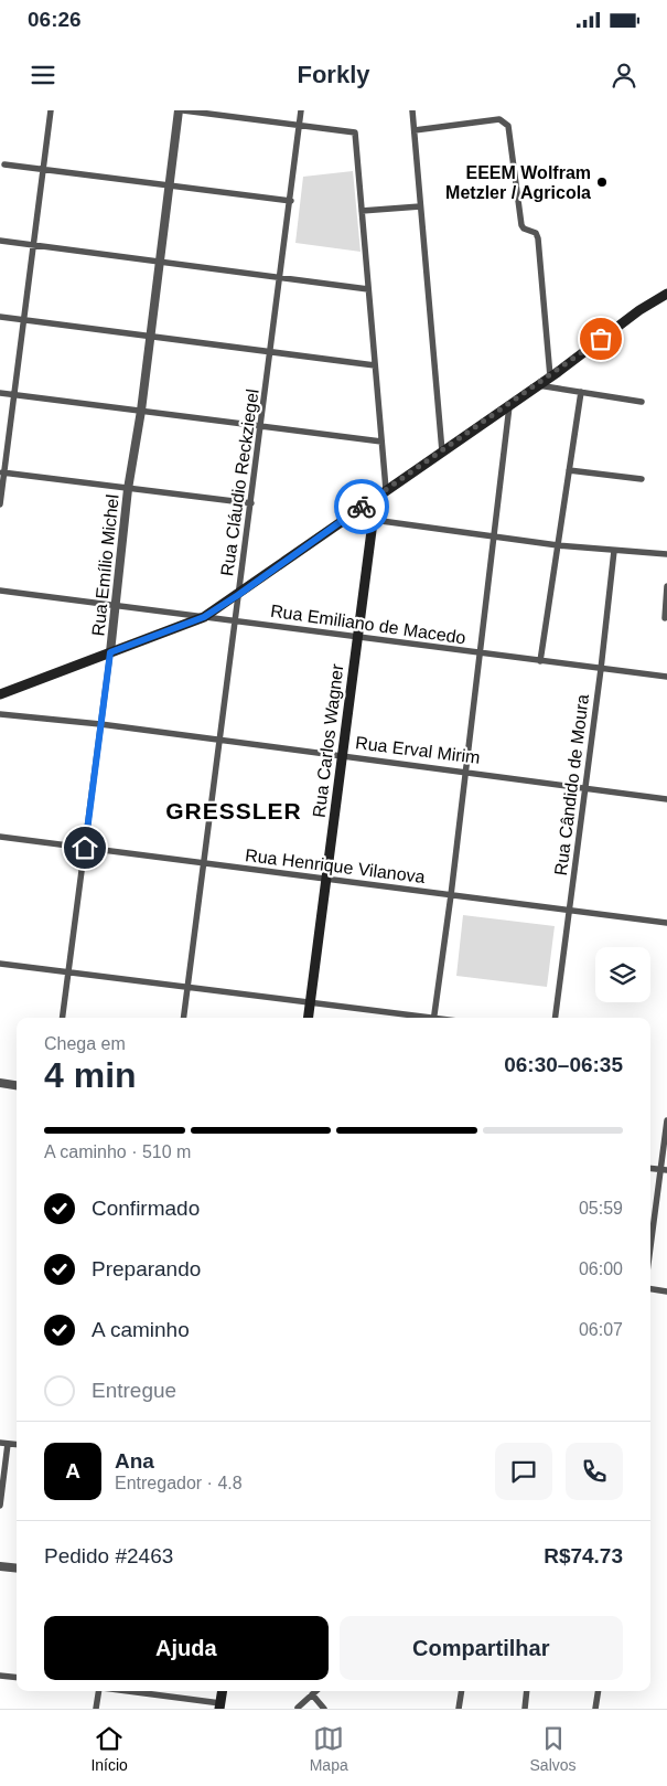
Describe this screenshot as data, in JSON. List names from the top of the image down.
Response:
{
  "streets": {
    "main road": ["Rua Carlos Wagner"],
    "street": [
      "Rua Cláudio Reckziegel",
      "Rua Emílio Michel",
      "Rua Emiliano de Macedo",
      "Rua Erval Mirim",
      "Rua Cândido de Moura",
      "Rua Henrique Vilanova"
    ]
  },
  "crossings": [
    ["Rua Cláudio Reckziegel", "Rua Emiliano de Macedo"],
    ["Rua Cláudio Reckziegel", "Rua Erval Mirim"],
    ["Rua Cláudio Reckziegel", "Rua Henrique Vilanova"],
    ["Rua Emílio Michel", "Rua Emiliano de Macedo"],
    ["Rua Emílio Michel", "Rua Erval Mirim"],
    ["Rua Emílio Michel", "Rua Henrique Vilanova"],
    ["Rua Emiliano de Macedo", "Rua Carlos Wagner"],
    ["Rua Emiliano de Macedo", "Rua Cândido de Moura"],
    ["Rua Carlos Wagner", "Rua Erval Mirim"],
    ["Rua Carlos Wagner", "Rua Henrique Vilanova"],
    ["Rua Erval Mirim", "Rua Cândido de Moura"],
    ["Rua Cândido de Moura", "Rua Henrique Vilanova"]
  ],
  "districts": ["GRESSLER"],
  "places": ["EEEM Wolfram Metzler / Agricola"],
  "page": {
    "status": "06:26",
    "header": "Forkly",
    "heading": ["4 min", "Chega em", "06:30–06:35"],
    "panel": [
      "Ana",
      "Entregador · 4.8",
      "Pedido #2463",
      "R$74.73"
    ],
    "bar": "A caminho · 510 m",
    "list": [
      ["Confirmado", "05:59"],
      ["Preparando", "06:00"],
      ["A caminho", "06:07"],
      "Entregue"
    ],
    "round": "A",
    "buttons": ["Ajuda", "Compartilhar"],
    "tabs": ["Início", "Mapa", "Salvos"]
  }
}
